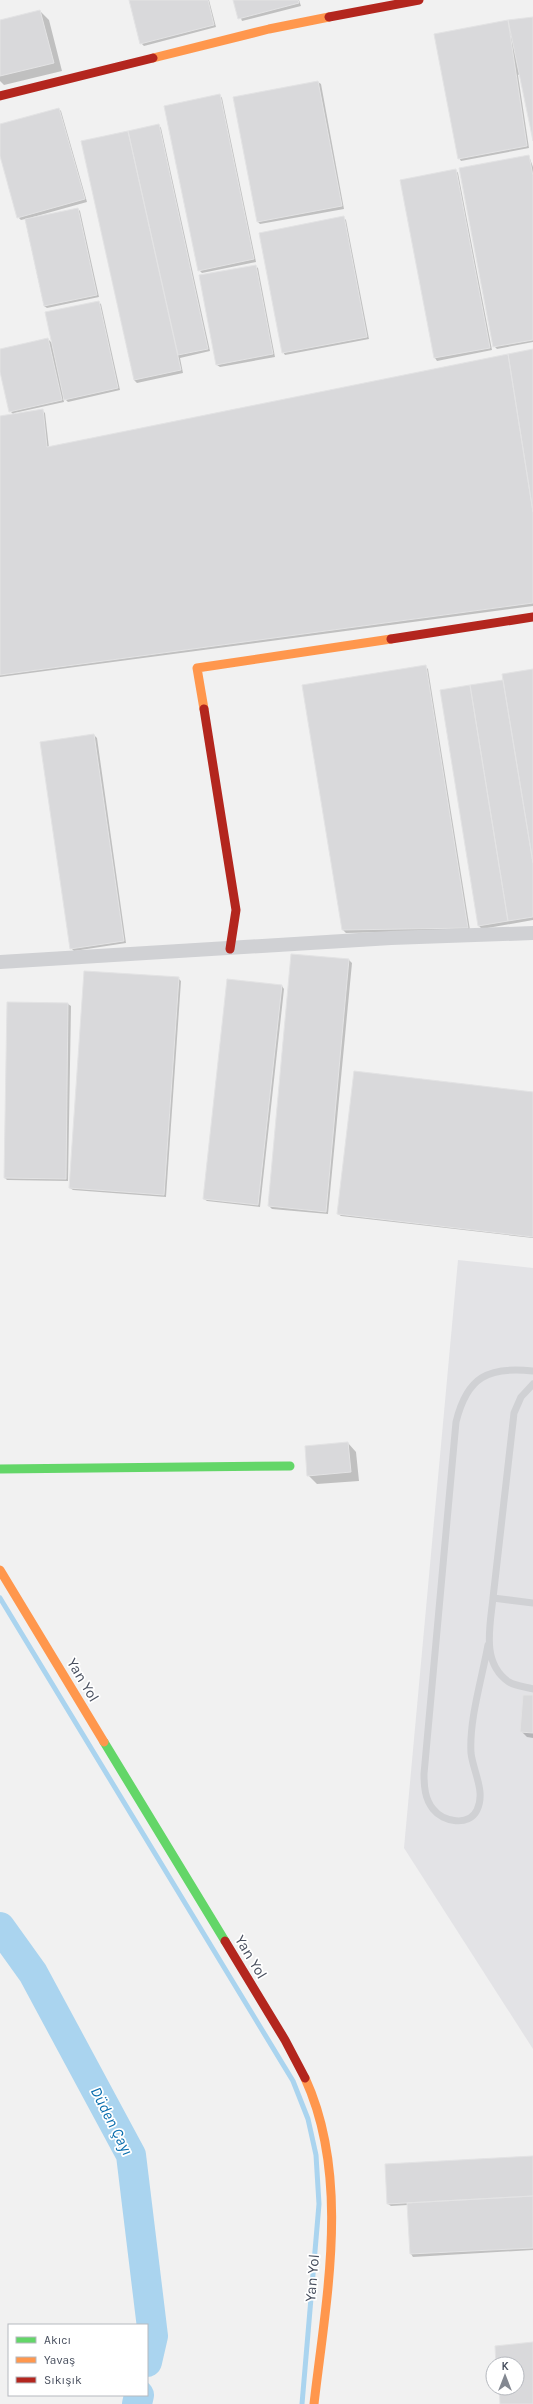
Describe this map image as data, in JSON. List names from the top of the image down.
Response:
{
  "streets": {
    "street": ["Yan Yol"]
  },
  "water": ["Düden Çayı"],
  "legend": ["Akıcı", "Yavaş", "Sıkışık"],
  "north": "top"
}
